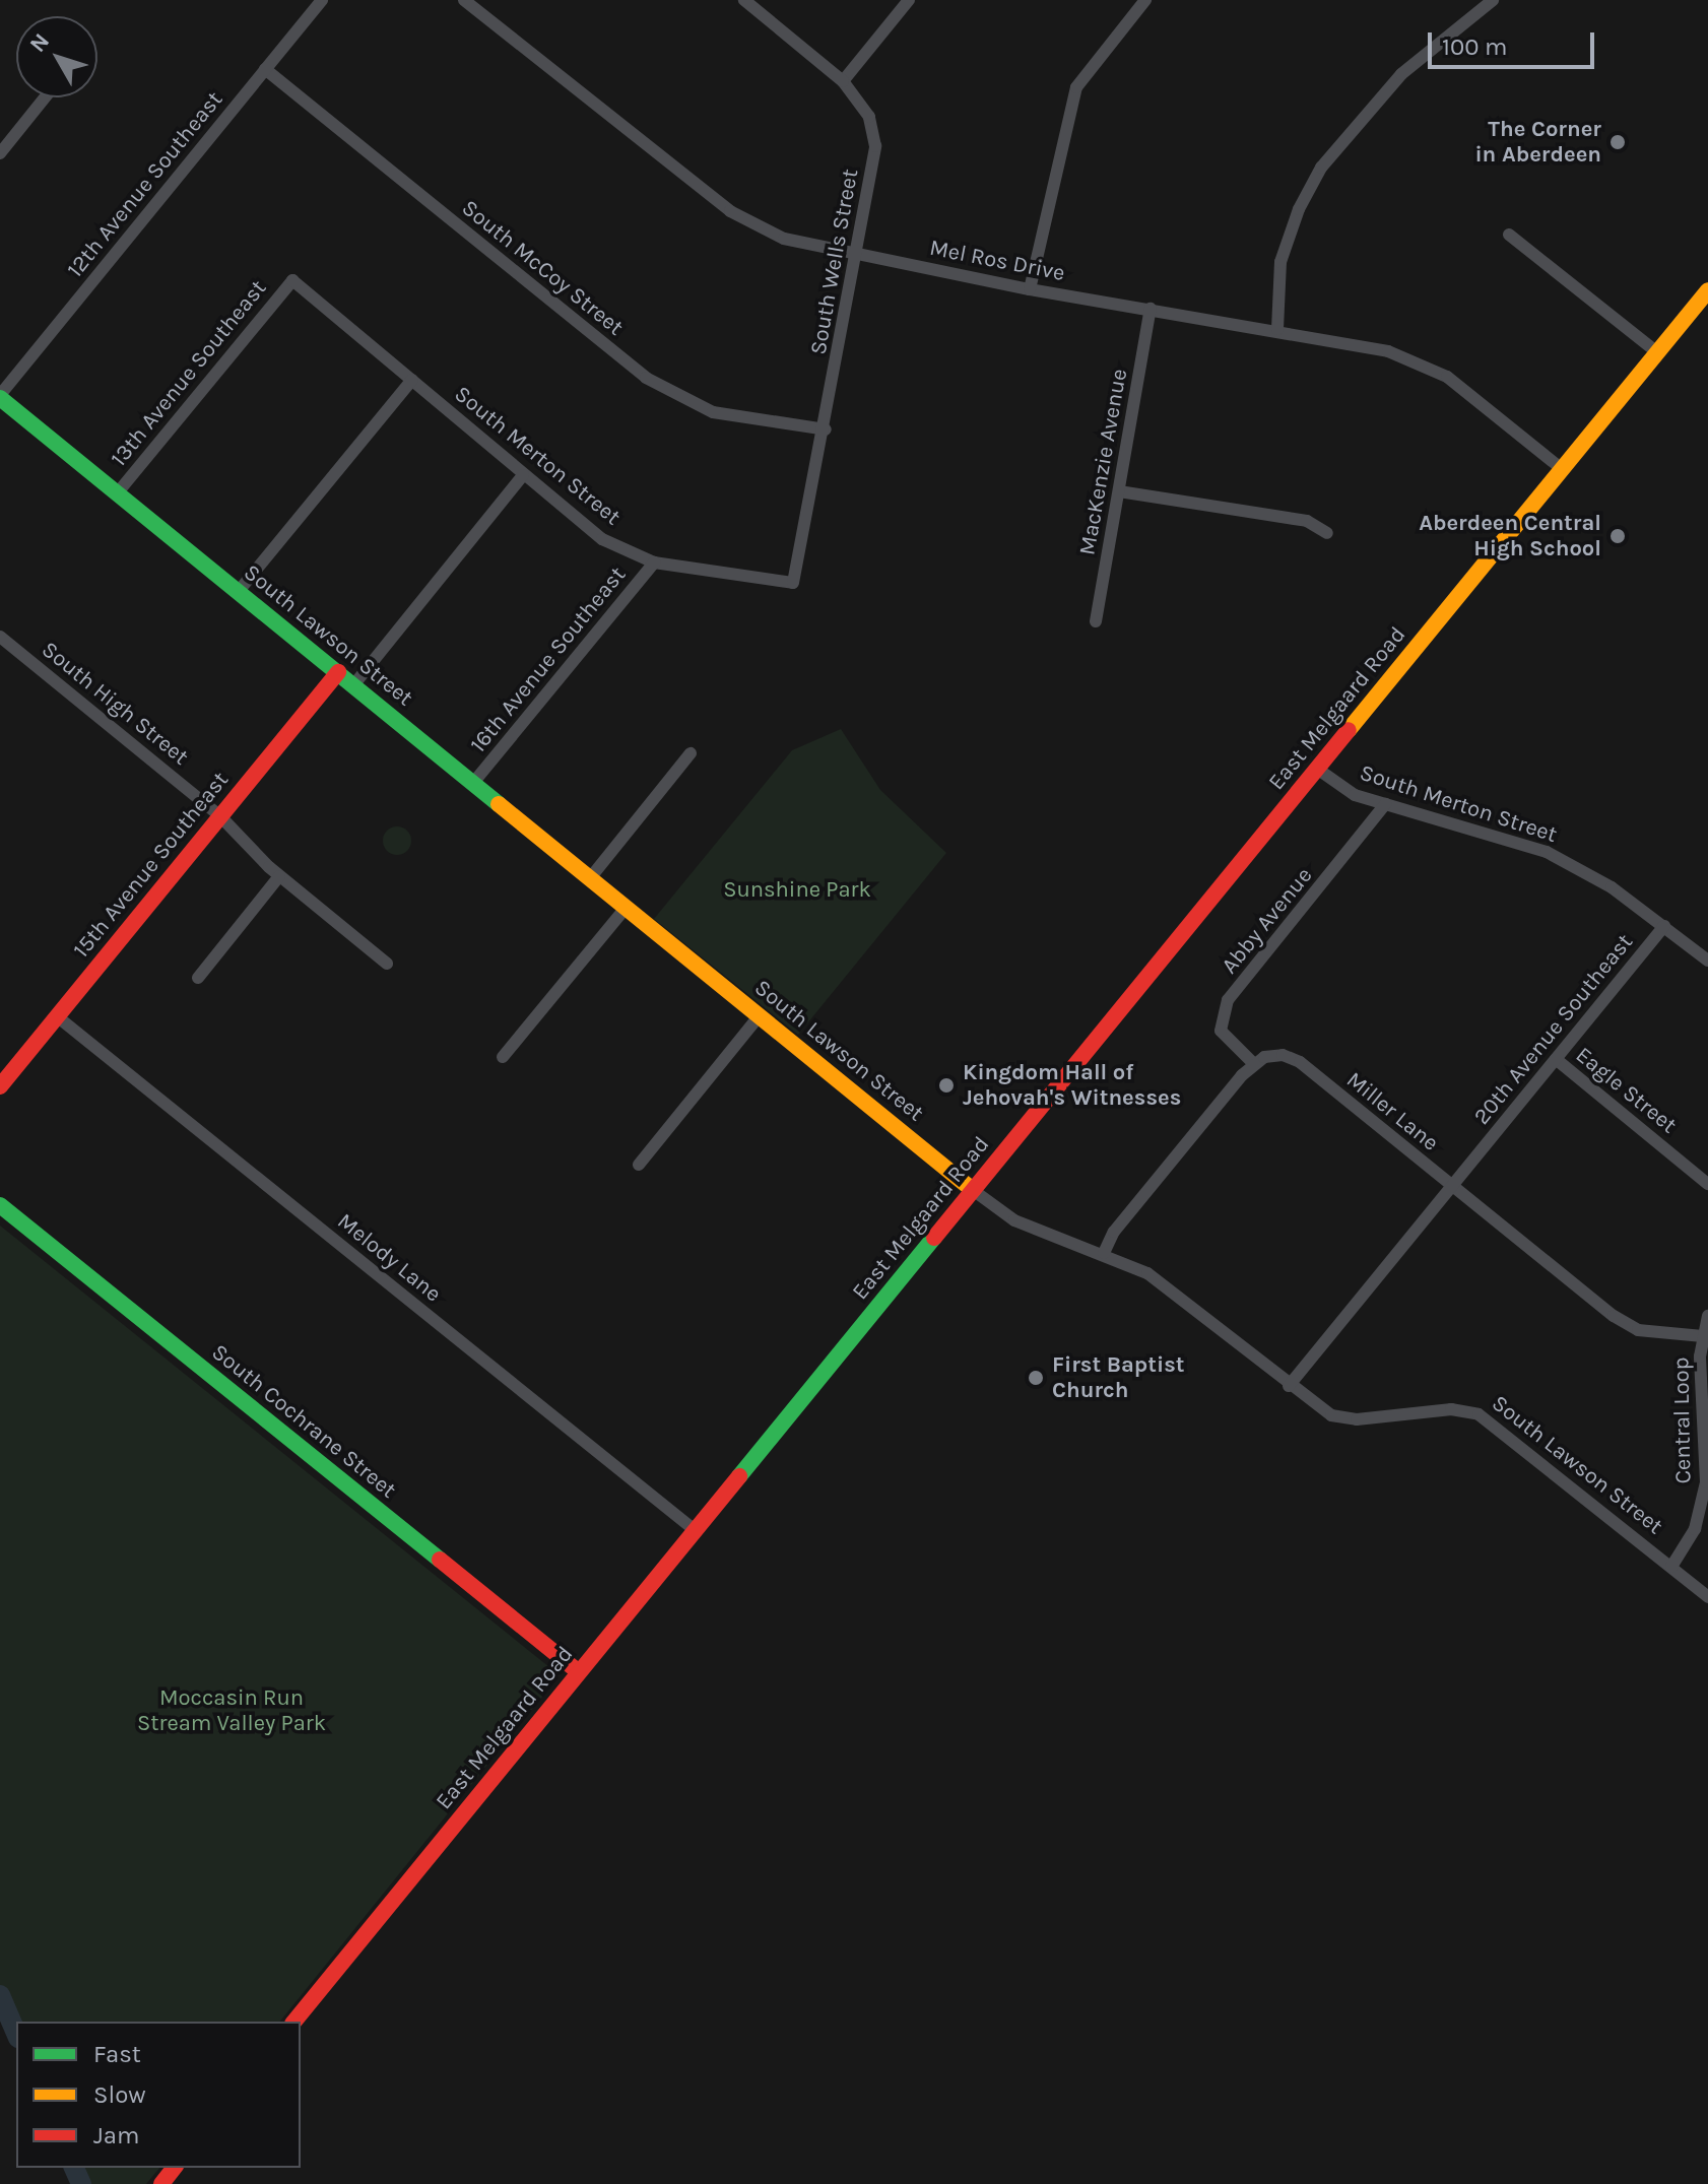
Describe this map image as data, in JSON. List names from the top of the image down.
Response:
{
  "streets": {
    "street": [
      "12th Avenue Southeast",
      "Mel Ros Drive",
      "South Wells Street",
      "South McCoy Street",
      "13th Avenue Southeast",
      "South Merton Street",
      "MacKenzie Avenue",
      "South Lawson Street",
      "16th Avenue Southeast",
      "South High Street",
      "East Melgaard Road",
      "15th Avenue Southeast",
      "Abby Avenue",
      "20th Avenue Southeast",
      "Eagle Street",
      "Miller Lane",
      "Melody Lane",
      "Central Loop",
      "South Cochrane Street"
    ]
  },
  "crossings": [
    ["12th Avenue Southeast", "South McCoy Street"],
    ["12th Avenue Southeast", "South Lawson Street"],
    ["Mel Ros Drive", "South Wells Street"],
    ["Mel Ros Drive", "MacKenzie Avenue"],
    ["Mel Ros Drive", "East Melgaard Road"],
    ["South Wells Street", "South McCoy Street"],
    ["South Wells Street", "South Merton Street"],
    ["13th Avenue Southeast", "South Merton Street"],
    ["13th Avenue Southeast", "South Lawson Street"],
    ["South Merton Street", "16th Avenue Southeast"],
    ["South Merton Street", "East Melgaard Road"],
    ["South Merton Street", "Abby Avenue"],
    ["South Merton Street", "20th Avenue Southeast"],
    ["South Lawson Street", "16th Avenue Southeast"],
    ["South Lawson Street", "East Melgaard Road"],
    ["South Lawson Street", "15th Avenue Southeast"],
    ["South Lawson Street", "20th Avenue Southeast"],
    ["South Lawson Street", "Central Loop"],
    ["South High Street", "15th Avenue Southeast"],
    ["East Melgaard Road", "Melody Lane"],
    ["East Melgaard Road", "South Cochrane Street"],
    ["15th Avenue Southeast", "Melody Lane"],
    ["Abby Avenue", "Miller Lane"],
    ["20th Avenue Southeast", "Eagle Street"],
    ["20th Avenue Southeast", "Miller Lane"],
    ["Miller Lane", "Central Loop"]
  ],
  "parks": ["Sunshine Park", "Moccasin Run Stream Valley Park"],
  "places": [
    "The Corner in Aberdeen",
    "Aberdeen Central High School",
    "Kingdom Hall of Jehovah's Witnesses",
    "First Baptist Church"
  ],
  "legend": ["Fast", "Slow", "Jam"],
  "scale_bar": "100 m",
  "north": "top left"
}
